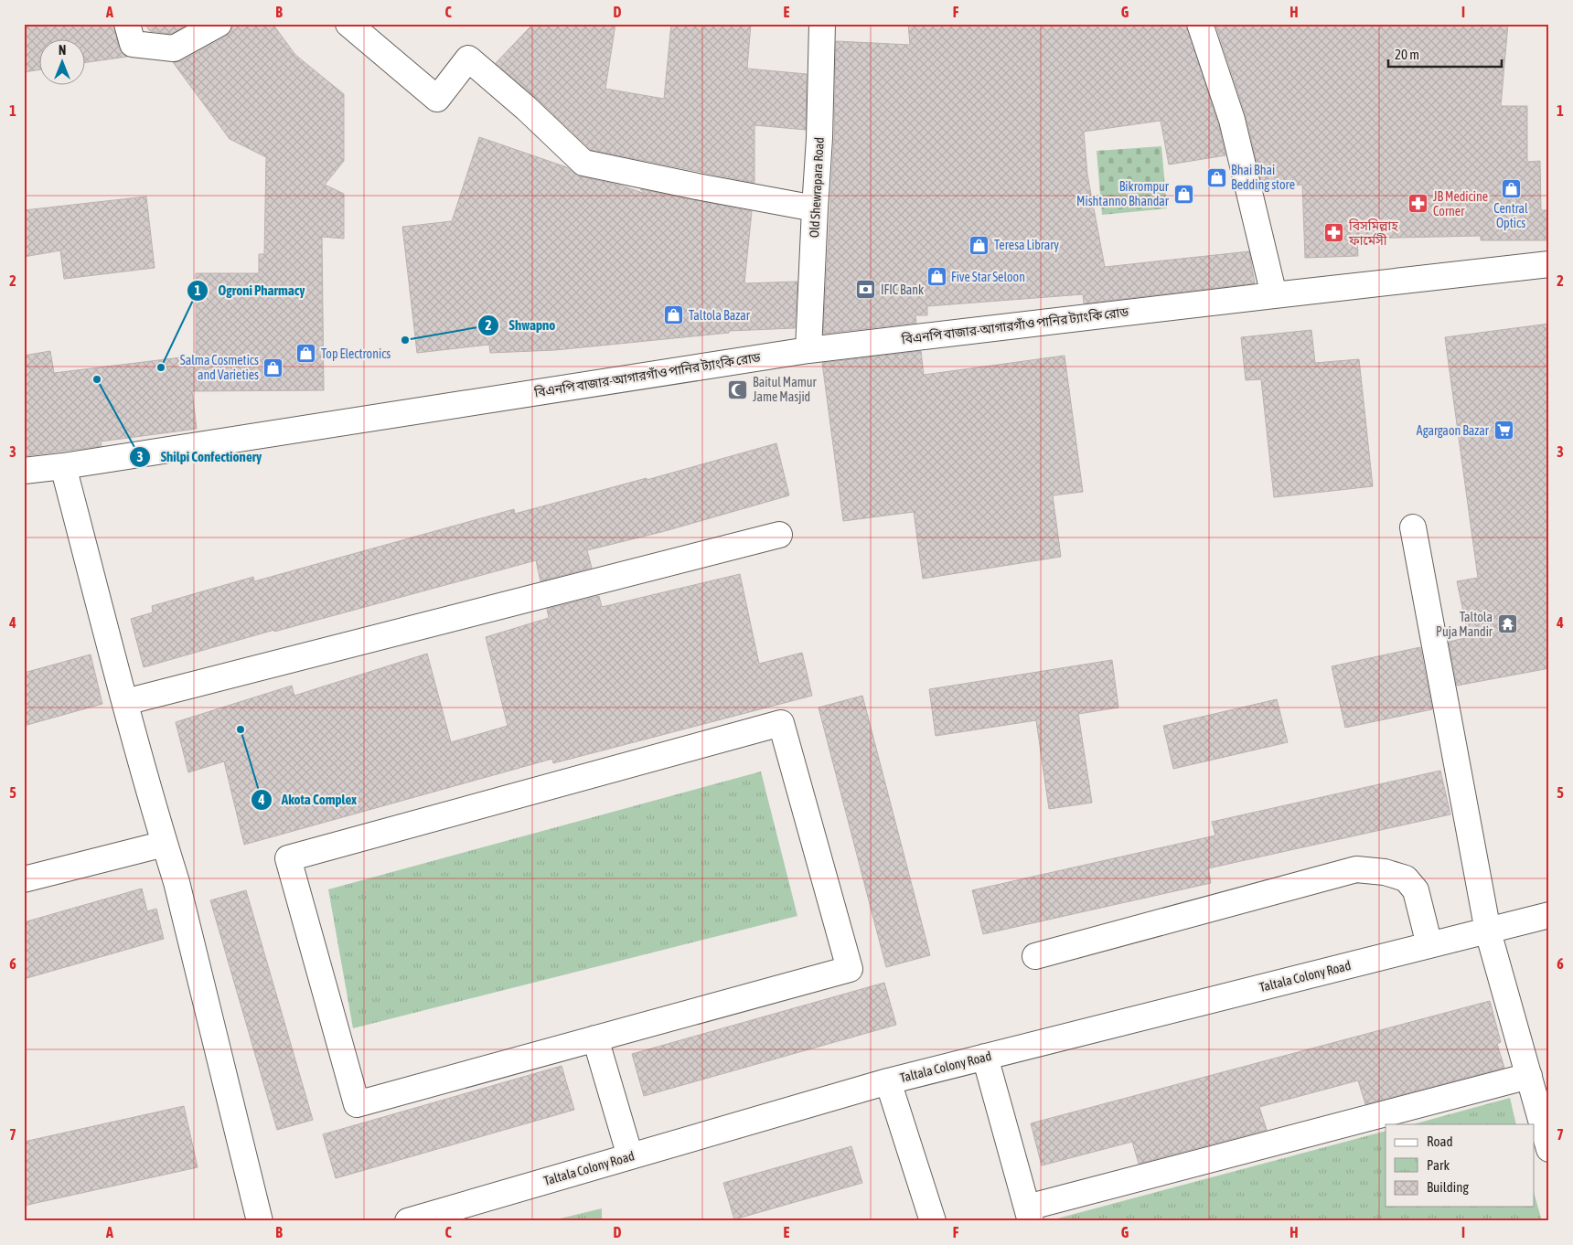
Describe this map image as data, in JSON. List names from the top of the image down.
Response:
{
  "streets": {
    "street": ["Old Shewrapara Road", "বিএনপি বাজার-আগারগাঁও পানির ট্যাংকি রোড", "Taltala Colony Road"]
  },
  "crossings": [
    ["Old Shewrapara Road", "বিএনপি বাজার-আগারগাঁও পানির ট্যাংকি রোড"]
  ],
  "places": {
    "shop": [
      "Bhai Bhai Bedding store",
      "Central Optics",
      "Bikrompur Mishtanno Bhandar",
      "Teresa Library",
      "Five Star Seloon",
      "Taltola Bazar",
      "Top Electronics",
      "Salma Cosmetics and Varieties"
    ],
    "pharmacy": ["JB Medicine Corner", "বিসমিল্লাহ ফার্মেসী"],
    "bank": ["IFIC Bank"],
    "other": [
      "Shwapno",
      "Ogroni Pharmacy",
      "Shilpi Confectionery",
      "Akota Complex"
    ],
    "mosque": ["Baitul Mamur Jame Masjid"],
    "supermarket": ["Agargaon Bazar"],
    "temple": ["Taltola Puja Mandir"]
  },
  "legend": ["Road", "Park", "Building"],
  "scale_bar": "20 m",
  "north": "top",
  "grid": {
    "columns": [
      "A",
      "B",
      "C",
      "D",
      "E",
      "F",
      "G",
      "H",
      "I"
    ],
    "rows": [
      "1",
      "2",
      "3",
      "4",
      "5",
      "6",
      "7"
    ]
  }
}
